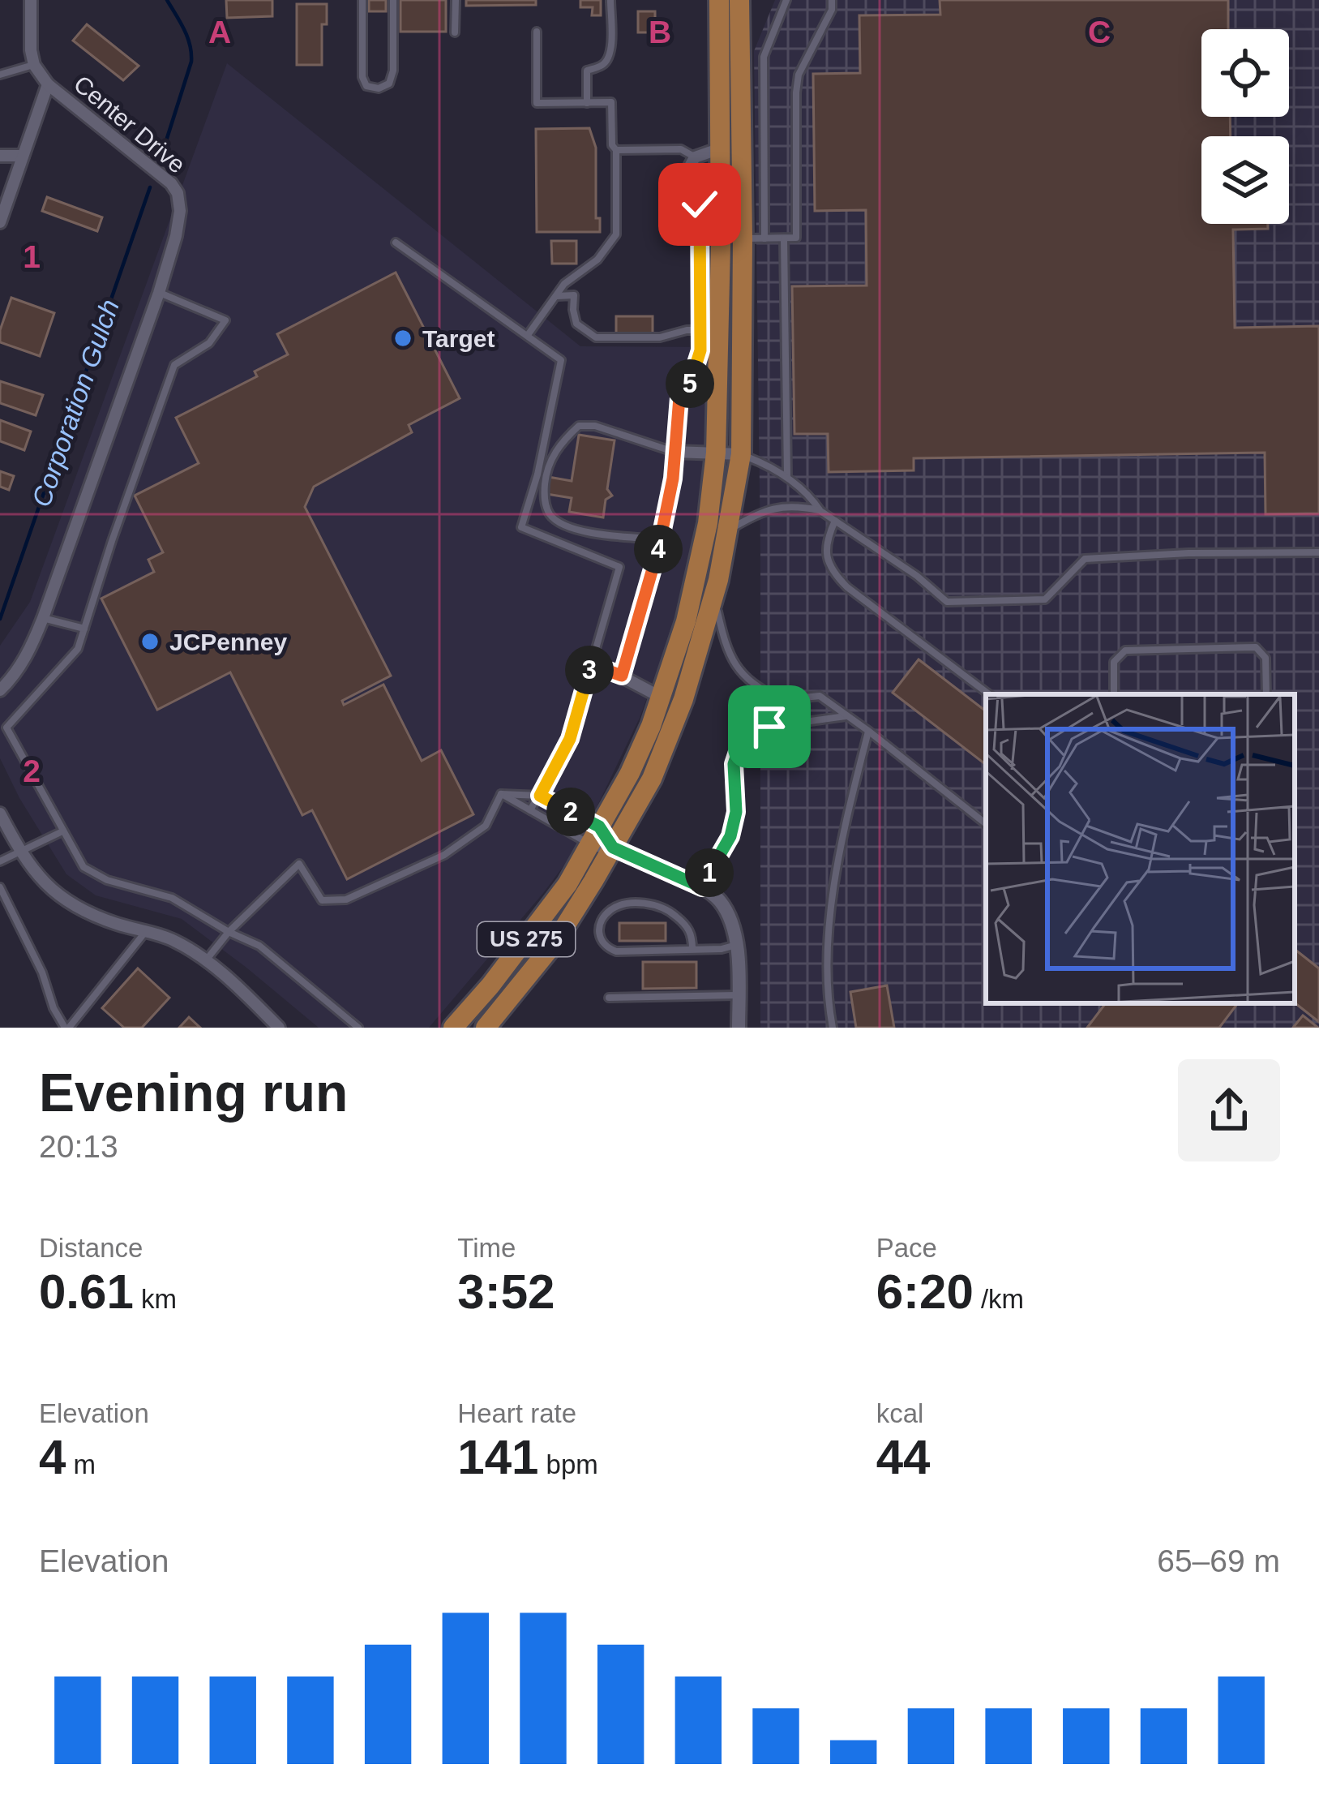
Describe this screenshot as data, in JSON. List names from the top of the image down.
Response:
{
  "streets": {
    "highway": ["US 275"],
    "street": ["Center Drive"]
  },
  "water": ["Corporation Gulch"],
  "places": ["Target", "JCPenney"],
  "page": {
    "pins": [
      "5",
      "4",
      "3",
      "2",
      "1"
    ],
    "heading": ["Evening run", "20:13"],
    "stats": [
      ["Distance", "0.61 km"],
      ["Time", "3:52"],
      ["Pace", "6:20 /km"],
      ["Elevation", "4 m"],
      ["Heart rate", "141 bpm"],
      ["kcal", "44"]
    ],
    "chart": ["Elevation", "65–69 m"]
  },
  "grid": {
    "columns": ["A", "B", "C"],
    "rows": ["1", "2"]
  }
}
